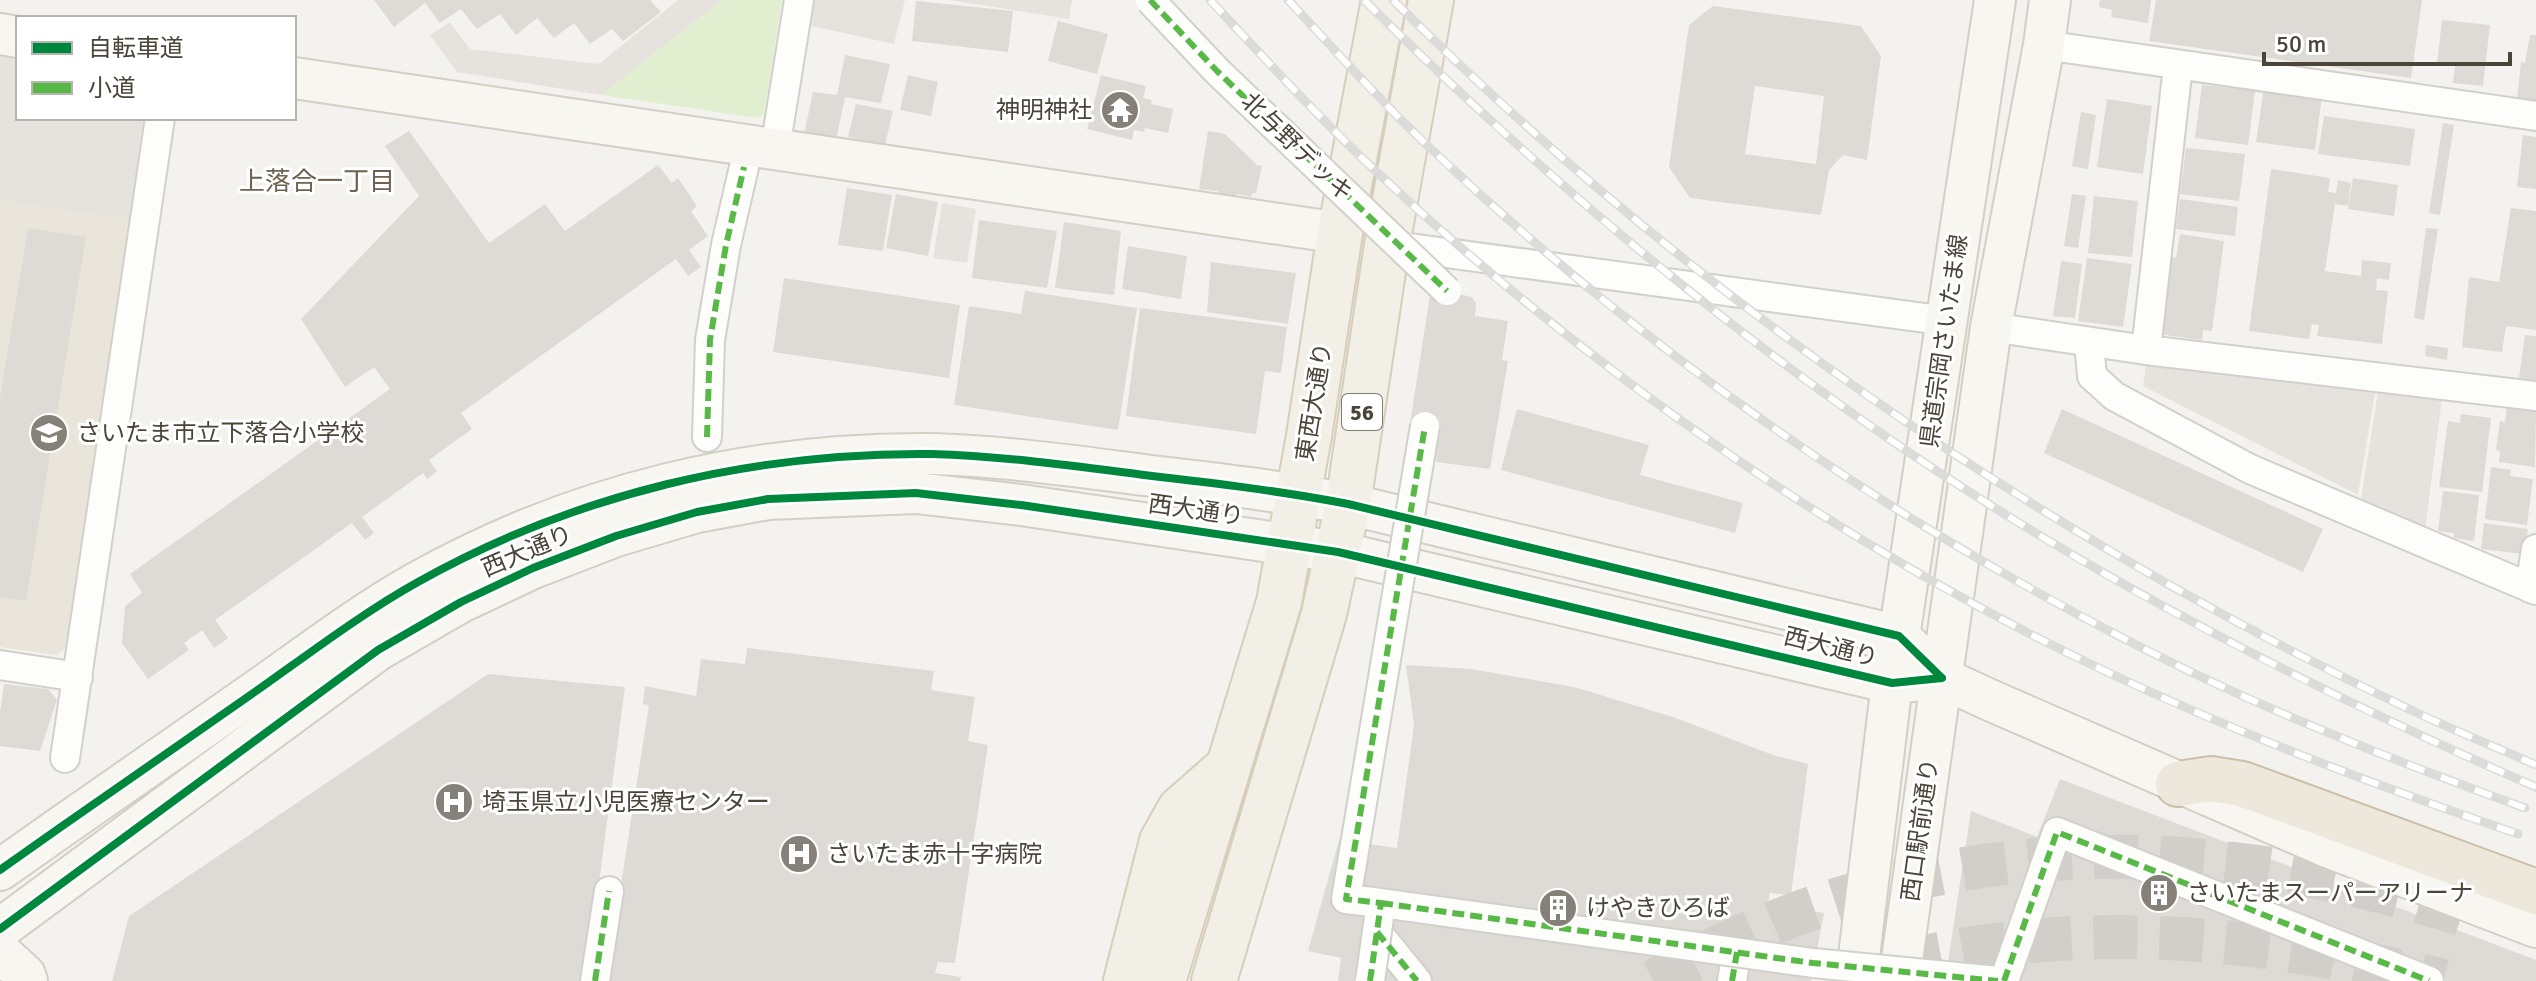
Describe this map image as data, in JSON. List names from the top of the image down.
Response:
{
  "streets": {
    "main road": ["東西大通り", "56"],
    "street": [
      "北与野デッキ",
      "県道宗岡さいたま線",
      "西大通り",
      "西口駅前通り"
    ]
  },
  "crossings": [
    ["県道宗岡さいたま線", "西大通り"],
    ["県道宗岡さいたま線", "西口駅前通り"],
    ["東西大通り", "西大通り"],
    ["西大通り", "西口駅前通り"]
  ],
  "districts": ["上落合一丁目"],
  "places": {
    "temple": ["神明神社"],
    "school or university": ["さいたま市立下落合小学校"],
    "hospital": ["埼玉県立小児医療センター", "さいたま赤十字病院"],
    "building": ["さいたまスーパーアリーナ", "けやきひろば"]
  },
  "legend": ["自転車道", "小道"],
  "scale_bar": "50 m"
}
